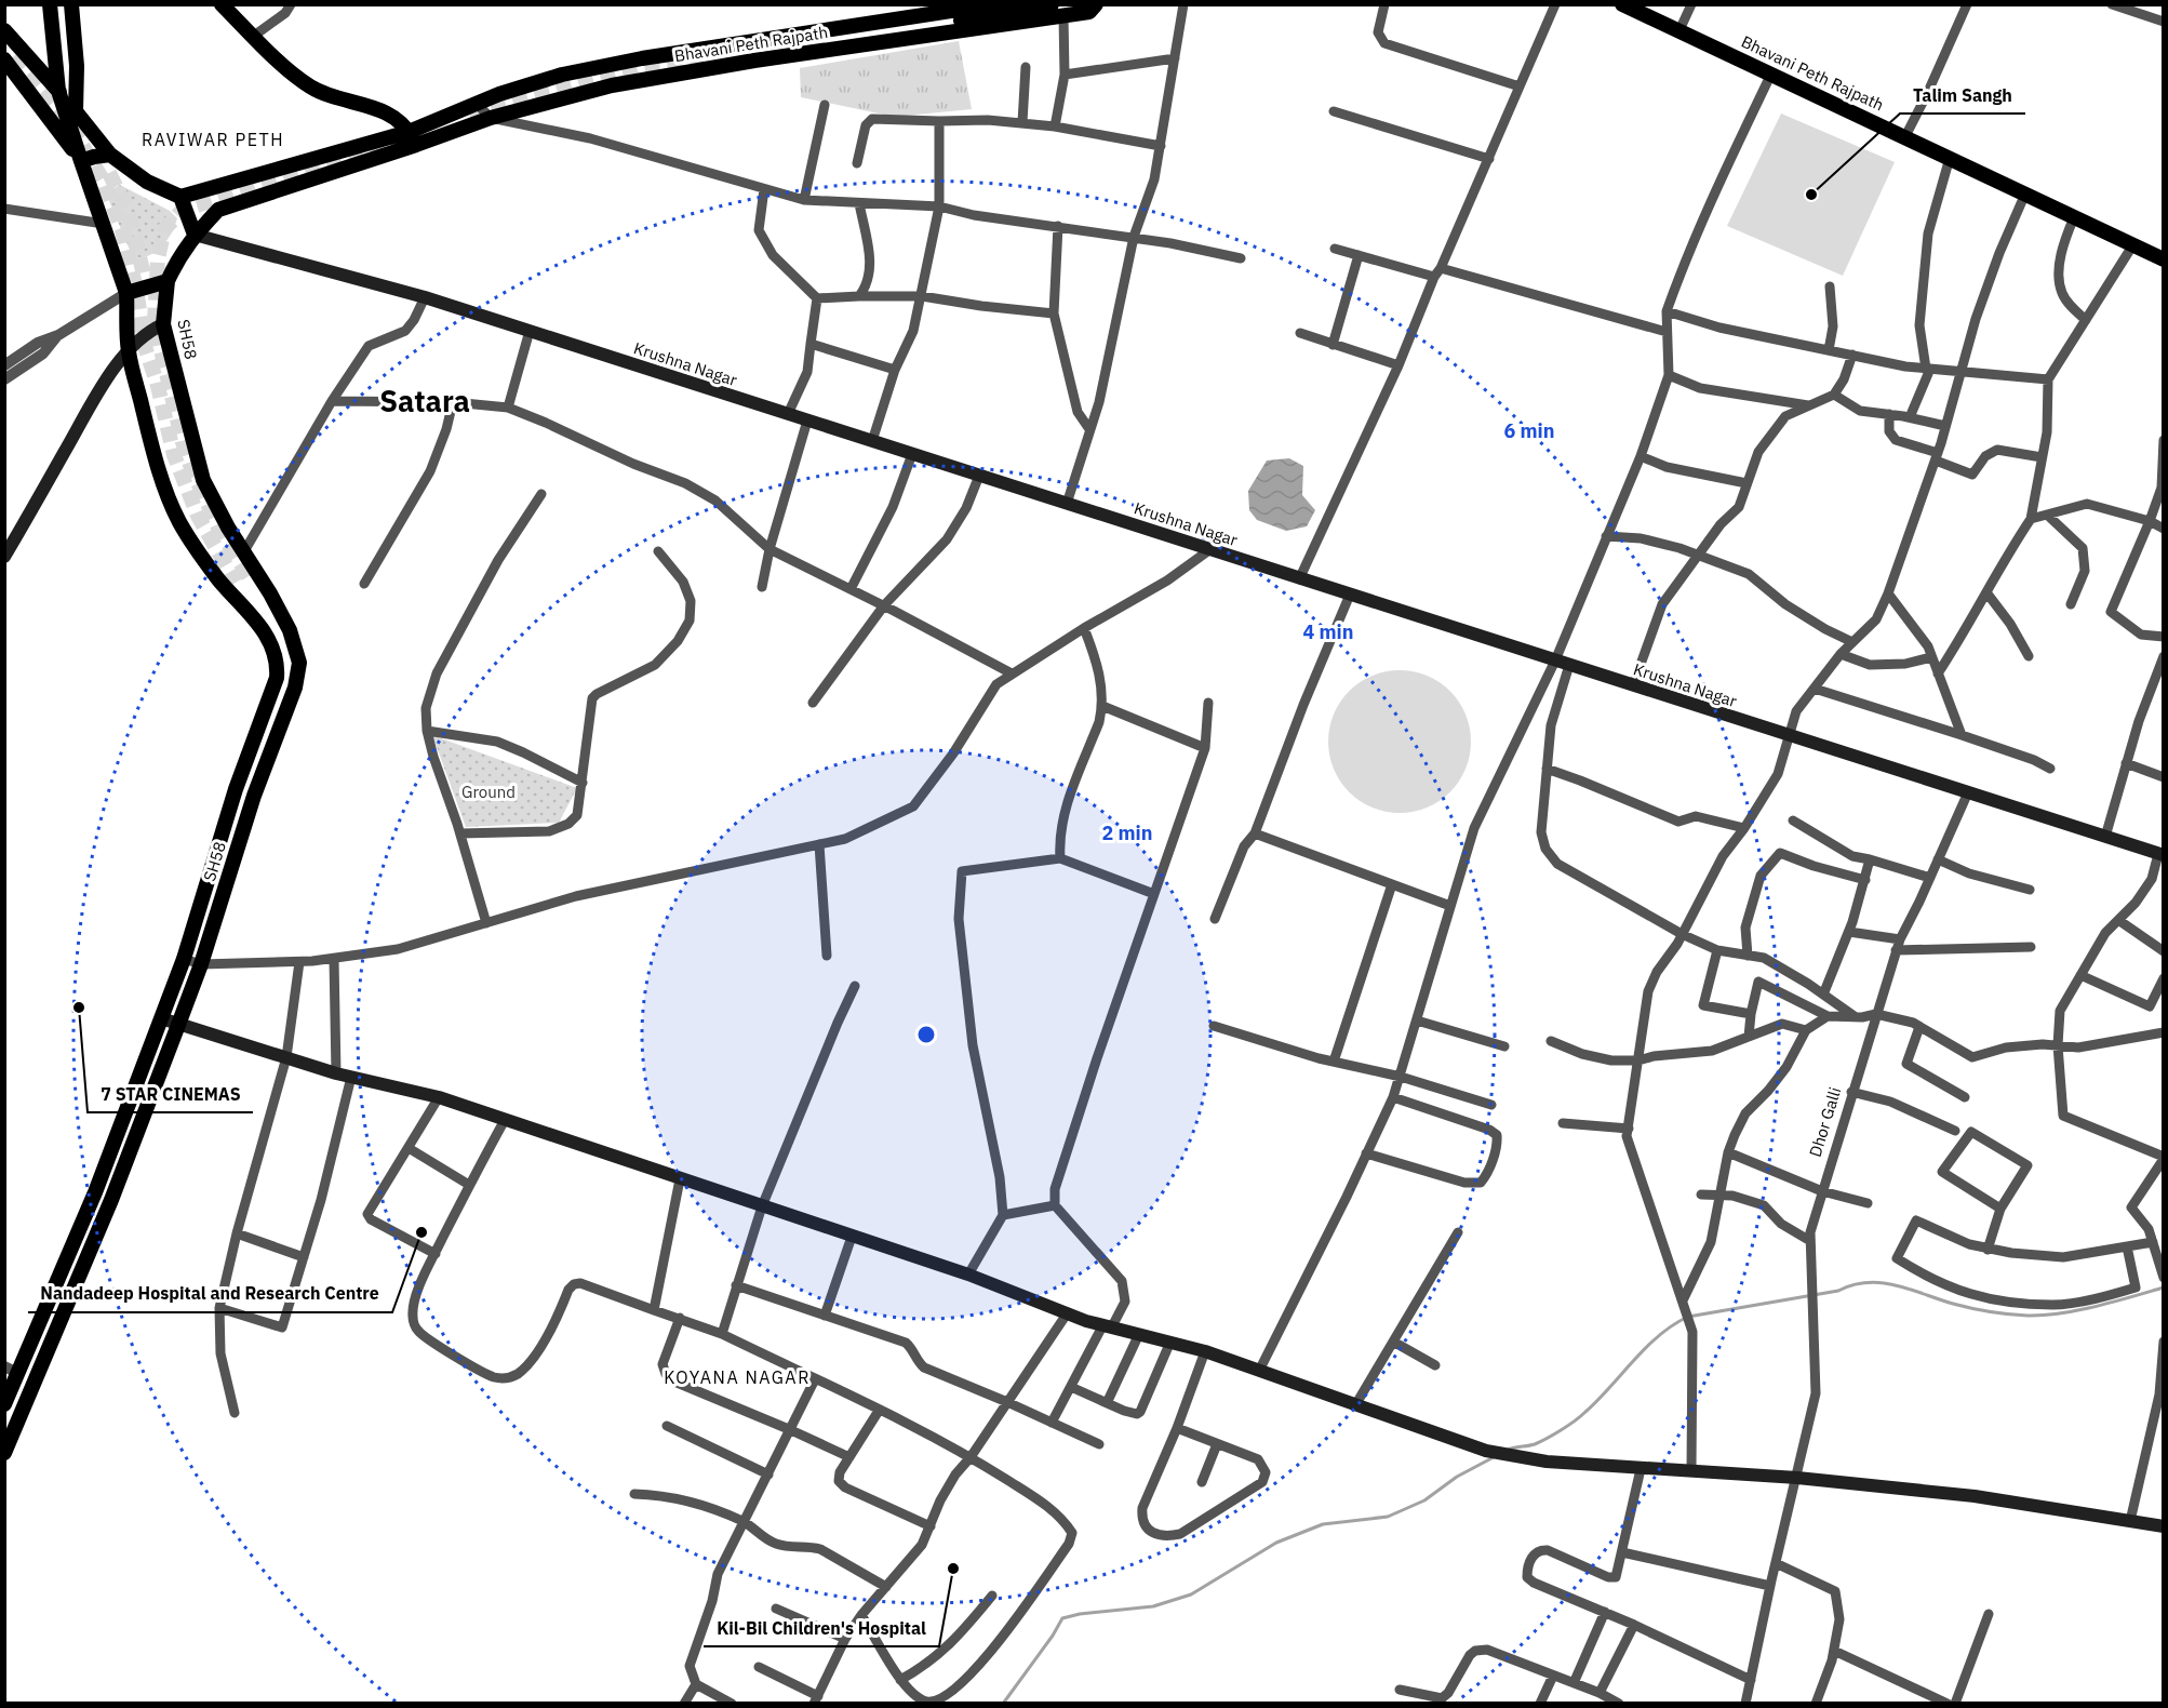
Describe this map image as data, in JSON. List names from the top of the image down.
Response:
{
  "streets": {
    "main road": ["Bhavani Peth Rajpath", "SH58", "Krushna Nagar"],
    "street": ["Dhor Galli"]
  },
  "crossings": [
    ["Krushna Nagar", "Dhor Galli"]
  ],
  "districts": ["RAVIWAR PETH", "Satara", "KOYANA NAGAR"],
  "parks": ["Ground"],
  "places": [
    "Talim Sangh",
    "7 STAR CINEMAS",
    "Nandadeep Hospital and Research Centre",
    "Kil-Bil Children's Hospital"
  ],
  "rings": ["6 min", "4 min", "2 min"]
}
